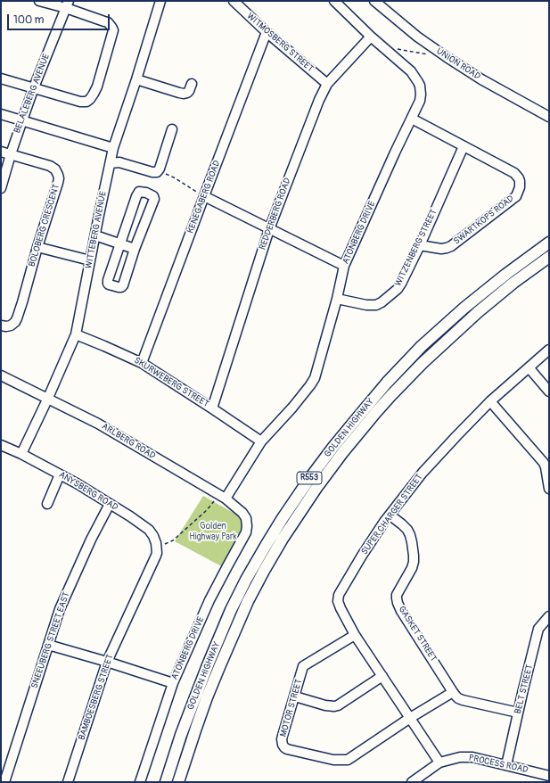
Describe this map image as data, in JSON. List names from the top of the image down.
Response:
{
  "streets": {
    "main road": ["GOLDEN HIGHWAY", "R553"],
    "street": [
      "WITMOSBERG STREET",
      "UNION ROAD",
      "BELALEBERG AVENUE",
      "KENEGABERG ROAD",
      "REDDERBERG ROAD",
      "SWARTKOPS ROAD",
      "BOLOBERG CRESCENT",
      "WITTEBERG AVENUE",
      "ATONBERG DRIVE",
      "WITZENBERG STREET",
      "SKURWEBERG STREET",
      "ARLBERG ROAD",
      "ANYSBERG ROAD",
      "SUPER CHARGER STREET",
      "GASKET STREET",
      "SNEEUBERG STREET EAST",
      "BELT STREET",
      "BAMBOESBERG STREET",
      "MOTOR STREET",
      "PROCESS ROAD"
    ]
  },
  "crossings": [
    ["WITMOSBERG STREET", "KENEGABERG ROAD"],
    ["WITMOSBERG STREET", "REDDERBERG ROAD"],
    ["BELALEBERG AVENUE", "BOLOBERG CRESCENT"],
    ["KENEGABERG ROAD", "SKURWEBERG STREET"],
    ["REDDERBERG ROAD", "ATONBERG DRIVE"],
    ["REDDERBERG ROAD", "SKURWEBERG STREET"],
    ["SWARTKOPS ROAD", "ATONBERG DRIVE"],
    ["SWARTKOPS ROAD", "WITZENBERG STREET"],
    ["WITTEBERG AVENUE", "SKURWEBERG STREET"],
    ["WITTEBERG AVENUE", "ARLBERG ROAD"],
    ["WITTEBERG AVENUE", "ANYSBERG ROAD"],
    ["ATONBERG DRIVE", "WITZENBERG STREET"],
    ["ATONBERG DRIVE", "SKURWEBERG STREET"],
    ["ATONBERG DRIVE", "ARLBERG ROAD"],
    ["ANYSBERG ROAD", "SNEEUBERG STREET EAST"],
    ["ANYSBERG ROAD", "BAMBOESBERG STREET"],
    ["SUPER CHARGER STREET", "GASKET STREET"],
    ["SUPER CHARGER STREET", "MOTOR STREET"],
    ["SUPER CHARGER STREET", "PROCESS ROAD"],
    ["GASKET STREET", "BELT STREET"],
    ["GASKET STREET", "MOTOR STREET"],
    ["BELT STREET", "PROCESS ROAD"]
  ],
  "parks": ["Golden Highway Park"],
  "scale_bar": "100 m"
}
